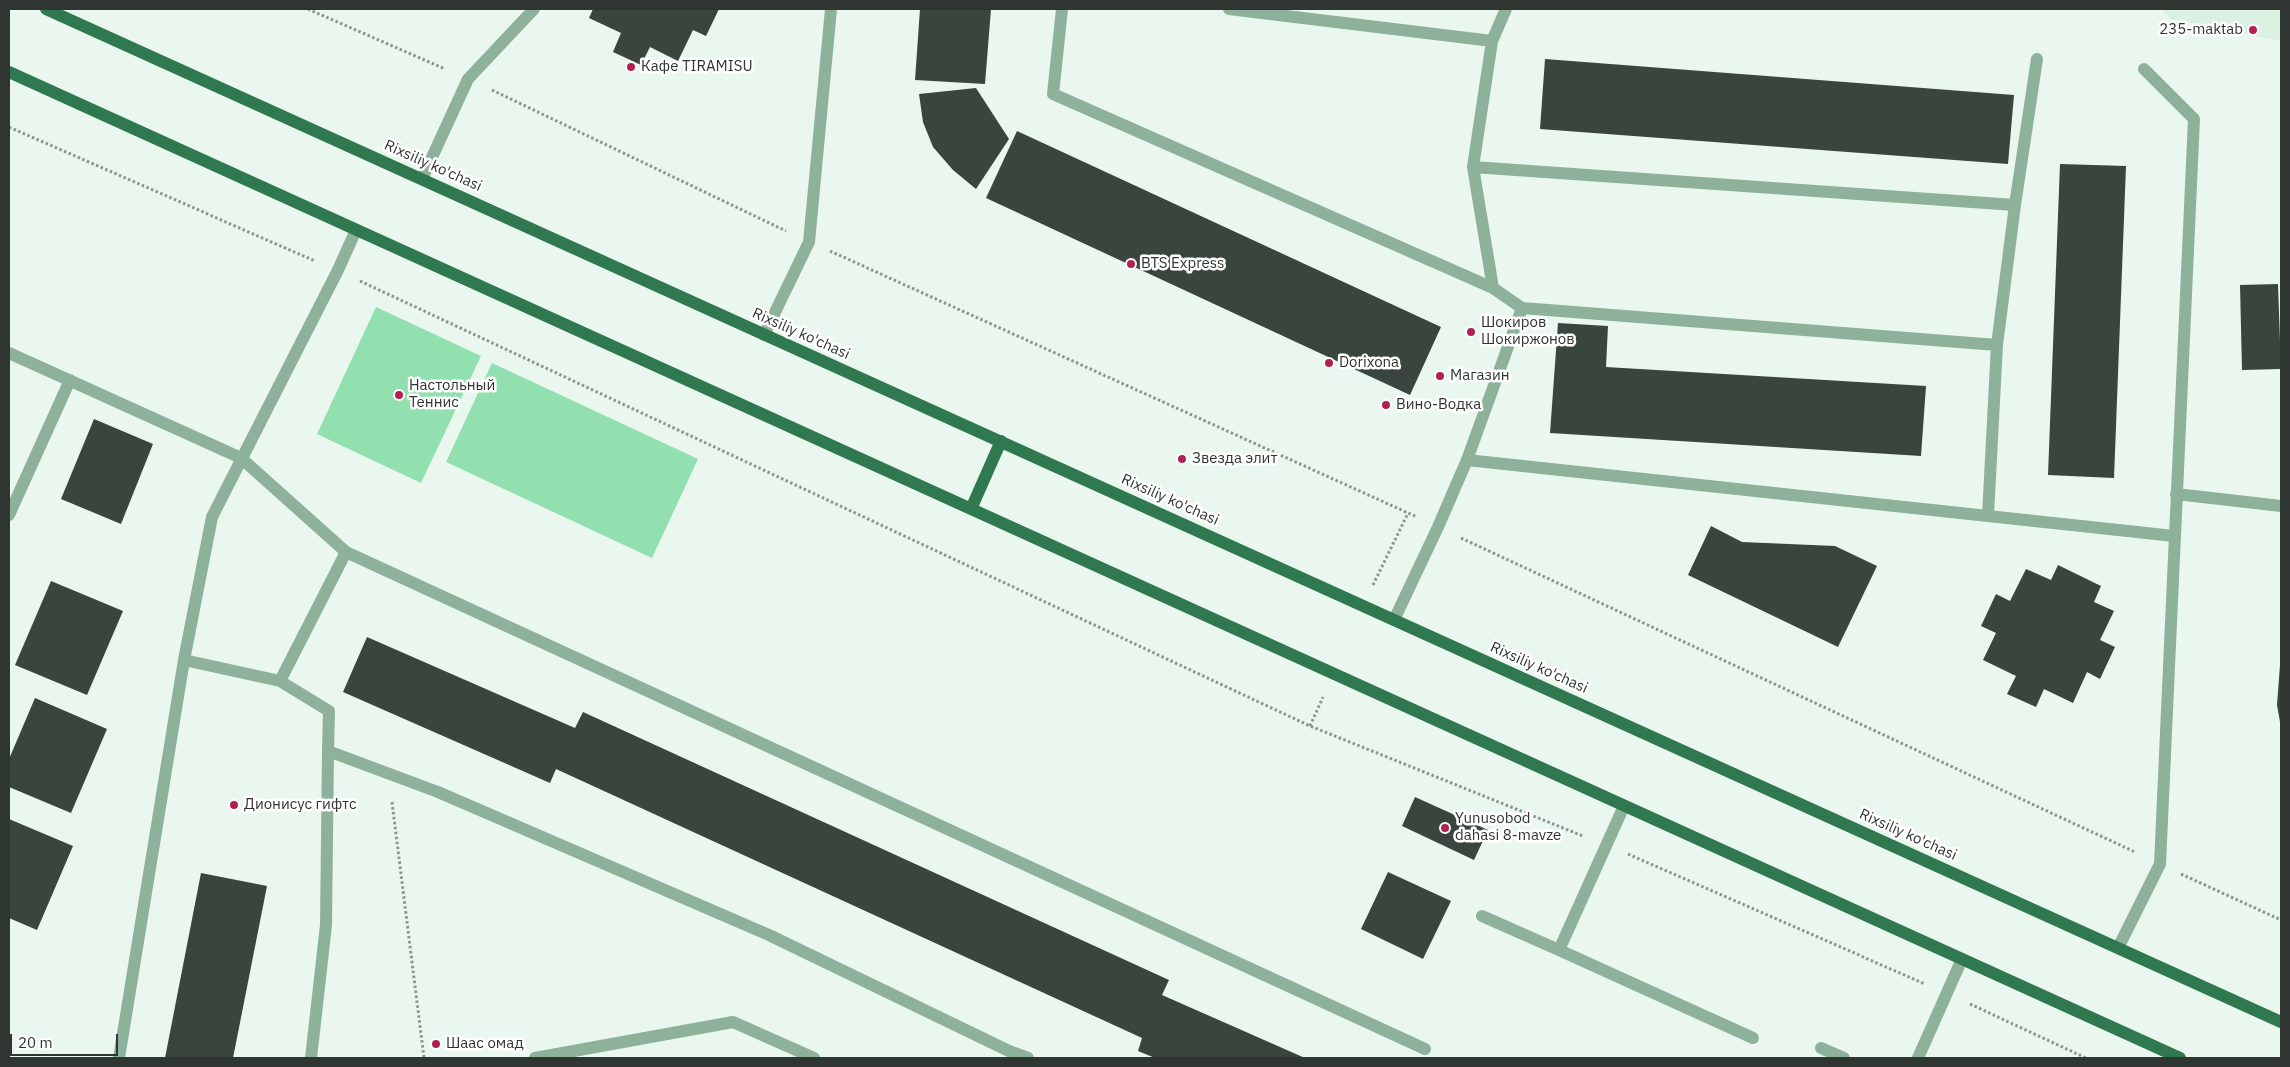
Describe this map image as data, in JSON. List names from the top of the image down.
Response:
{
  "streets": {
    "main road": ["Rixsiliy ko'chasi"]
  },
  "places": [
    "235-maktab",
    "Кафе TIRAMISU",
    "BTS Express",
    "Шокиров Шокиржонов",
    "Dorixona",
    "Магазин",
    "Настольный Теннис",
    "Вино-Водка",
    "Звезда элит",
    "Дионисус гифтс",
    "Yunusobod dahasi 8-mavze",
    "Шаас омад"
  ],
  "scale_bar": "20 m"
}
